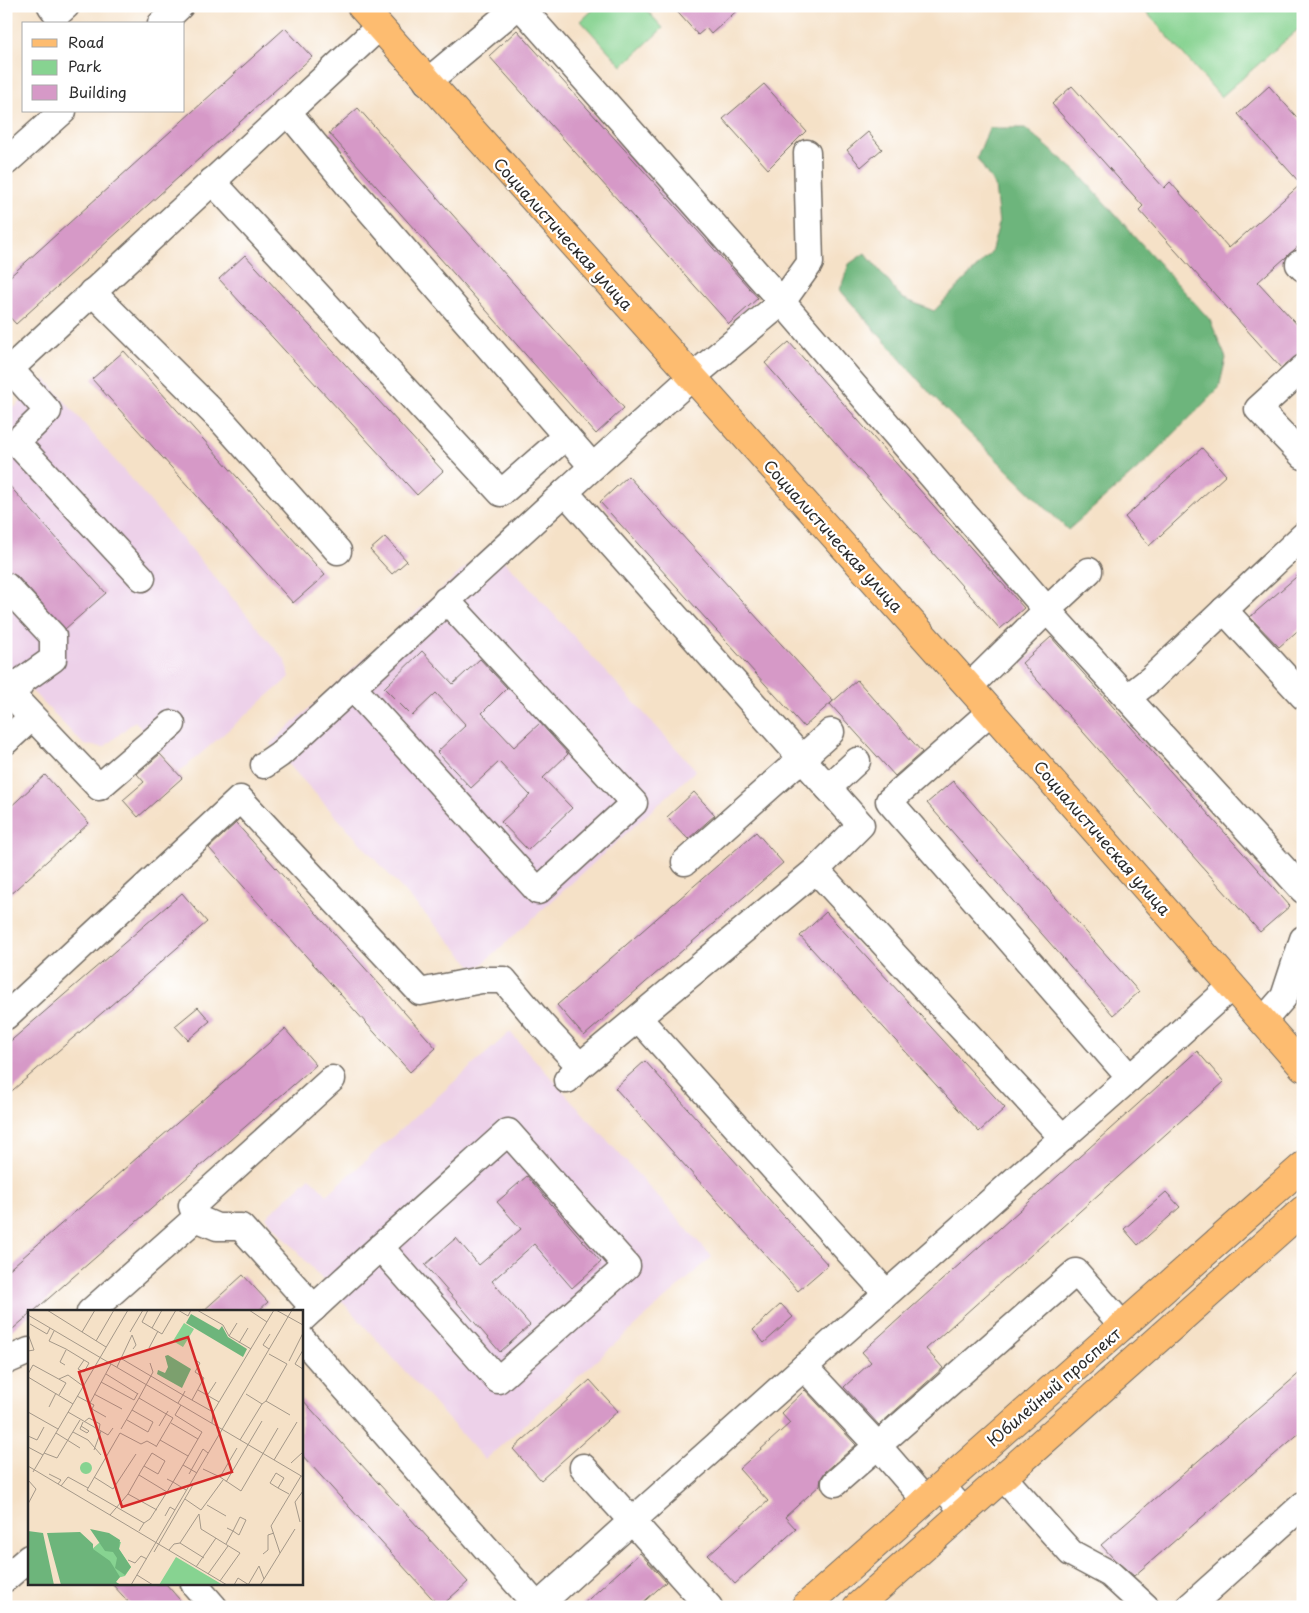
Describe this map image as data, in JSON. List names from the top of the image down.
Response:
{
  "streets": {
    "main road": ["Социалистическая улица", "Юбилейный проспект"]
  },
  "legend": ["Road", "Park", "Building"]
}
